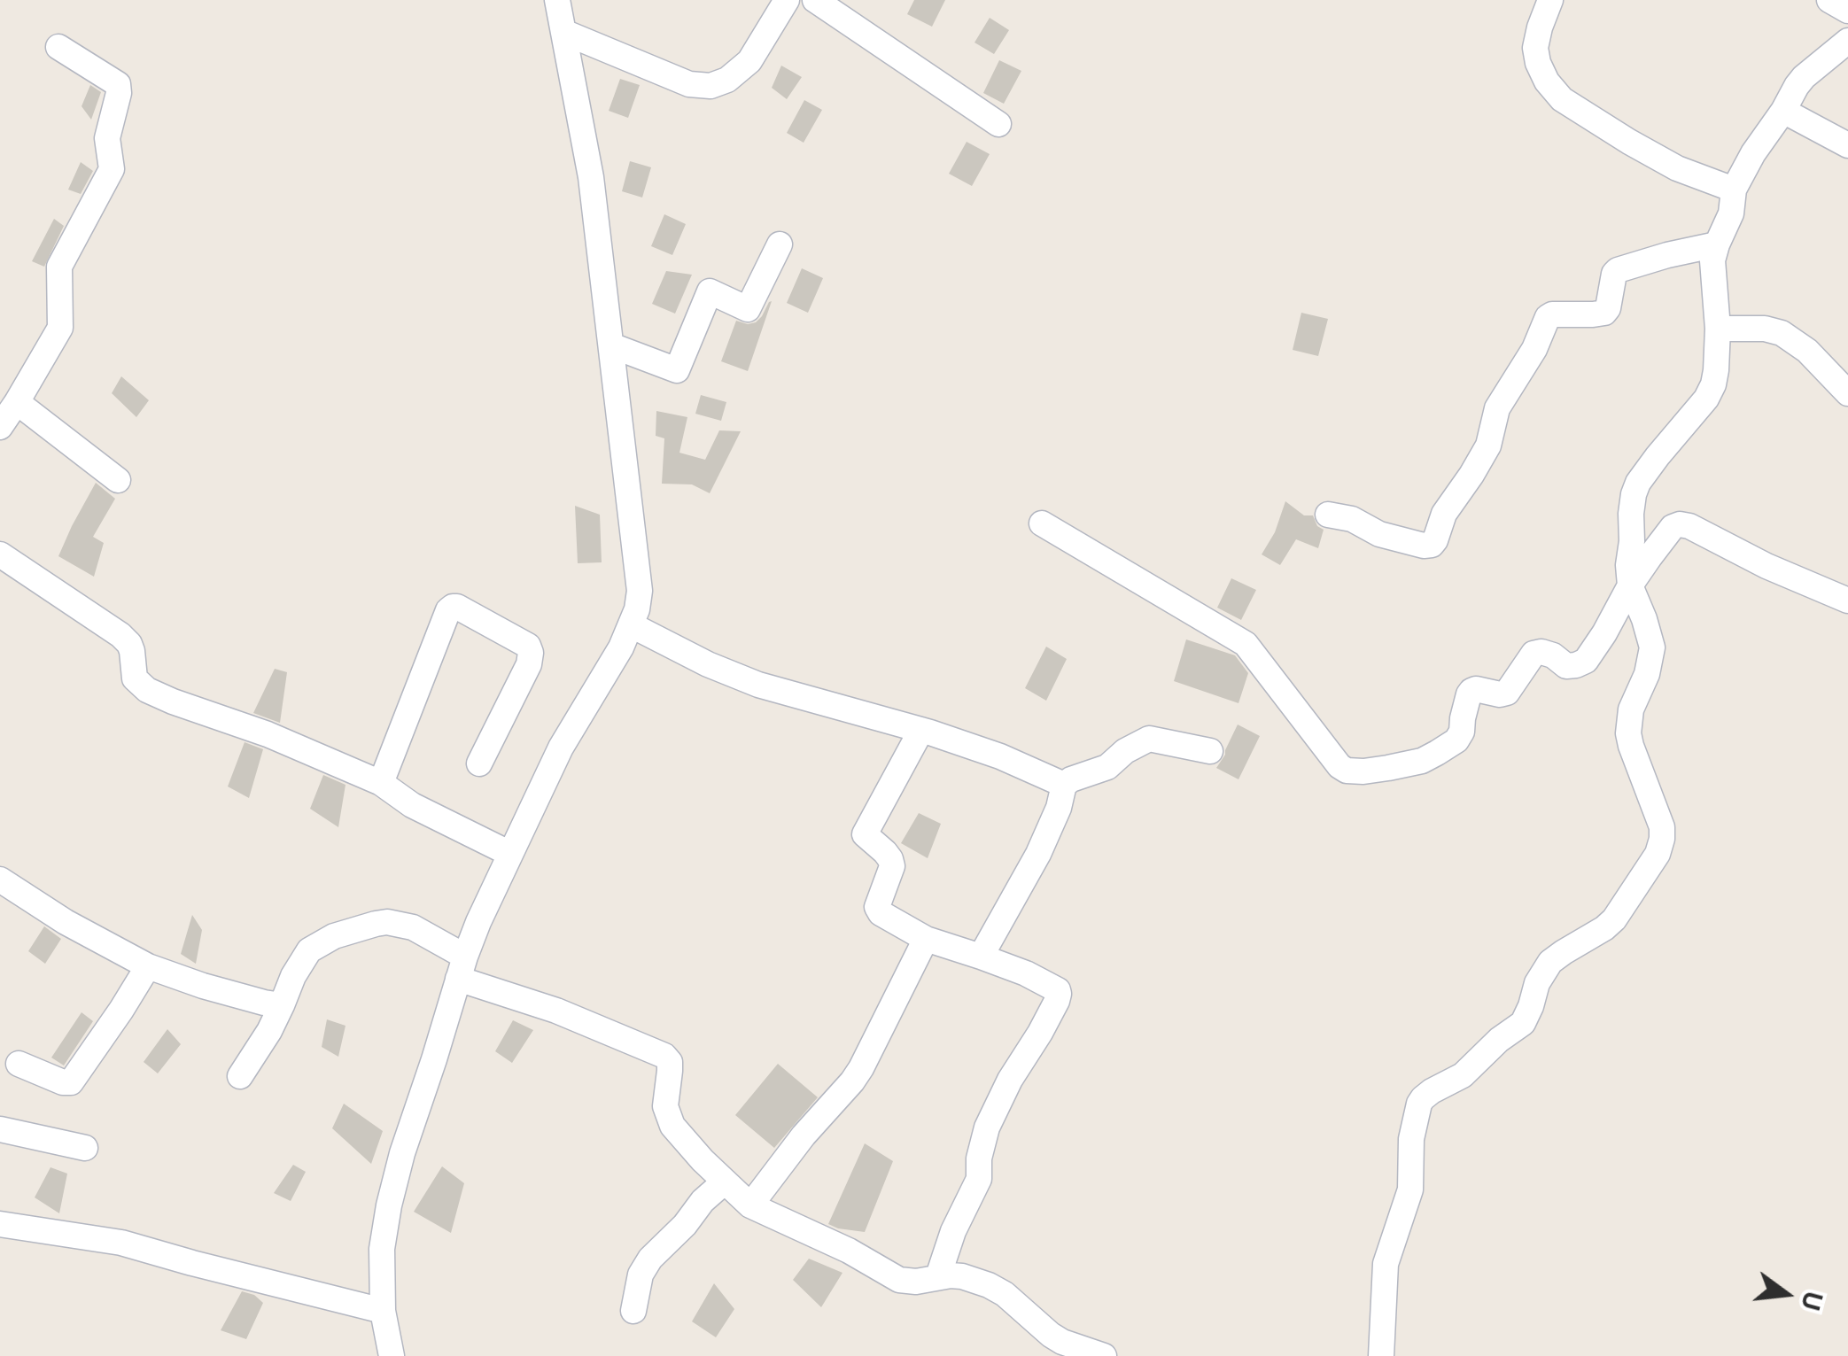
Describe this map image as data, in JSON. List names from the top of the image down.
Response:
{
  "north": "right"
}
